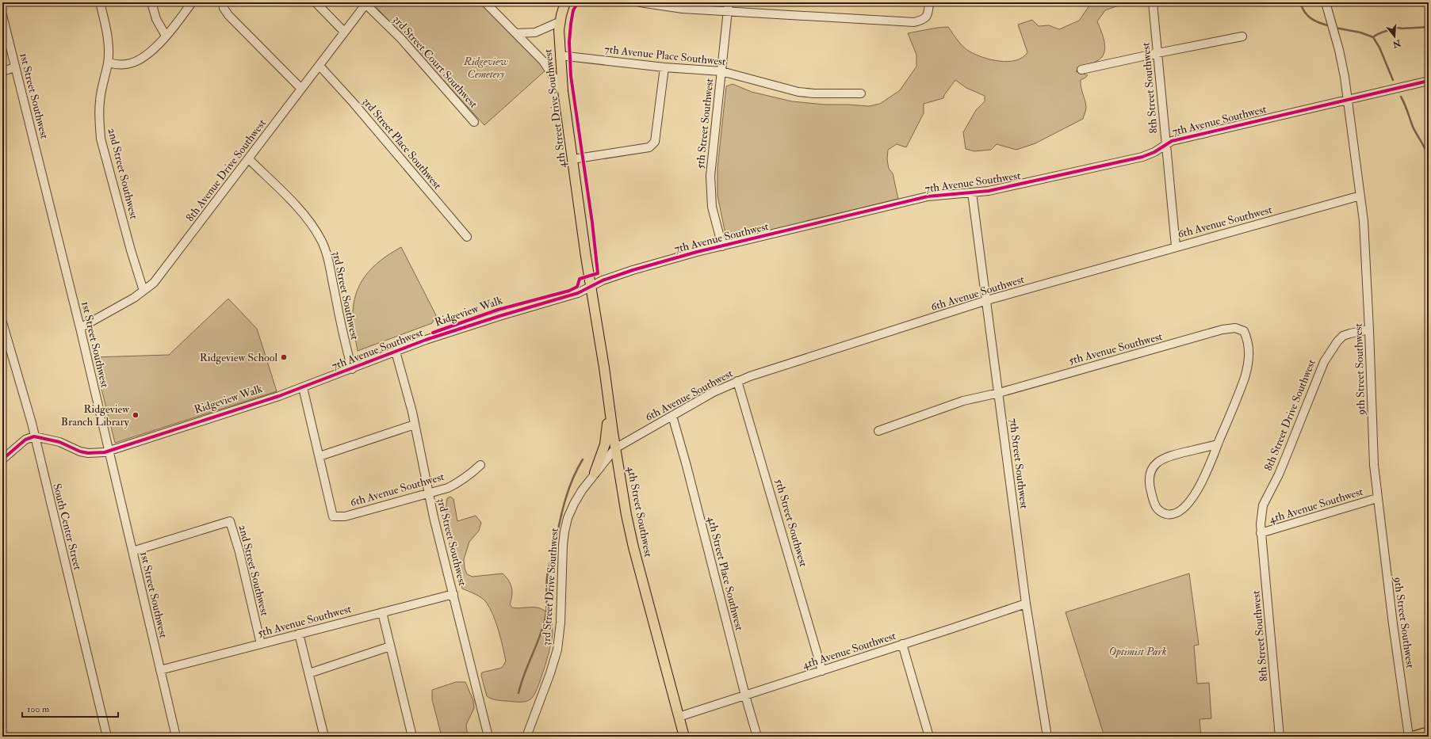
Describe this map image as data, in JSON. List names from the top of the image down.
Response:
{
  "streets": {
    "main road": ["4th Street Drive Southwest", "4th Street Southwest"],
    "street": [
      "7th Avenue Place Southwest",
      "3rd Street Court Southwest",
      "8th Street Southwest",
      "1st Street Southwest",
      "7th Avenue Southwest",
      "5th Street Southwest",
      "3rd Street Place Southwest",
      "8th Avenue Drive Southwest",
      "2nd Street Southwest",
      "6th Avenue Southwest",
      "3rd Street Southwest",
      "5th Avenue Southwest",
      "9th Street Southwest",
      "8th Street Drive Southwest",
      "7th Street Southwest",
      "4th Avenue Southwest",
      "South Center Street",
      "4th Street Place Southwest",
      "3rd Street Drive Southwest"
    ],
    "cycle path": ["Ridgeview Walk"]
  },
  "crossings": [
    ["7th Avenue Place Southwest", "4th Street Drive Southwest"],
    ["7th Avenue Place Southwest", "5th Street Southwest"],
    ["3rd Street Court Southwest", "8th Avenue Drive Southwest"],
    ["8th Street Southwest", "7th Avenue Southwest"],
    ["8th Street Southwest", "6th Avenue Southwest"],
    ["8th Street Southwest", "8th Street Drive Southwest"],
    ["8th Street Southwest", "4th Avenue Southwest"],
    ["1st Street Southwest", "7th Avenue Southwest"],
    ["1st Street Southwest", "8th Avenue Drive Southwest"],
    ["1st Street Southwest", "2nd Street Southwest"],
    ["1st Street Southwest", "5th Avenue Southwest"],
    ["4th Street Drive Southwest", "7th Avenue Southwest"],
    ["4th Street Drive Southwest", "4th Street Southwest"],
    ["7th Avenue Southwest", "5th Street Southwest"],
    ["7th Avenue Southwest", "3rd Street Southwest"],
    ["7th Avenue Southwest", "9th Street Southwest"],
    ["7th Avenue Southwest", "7th Street Southwest"],
    ["7th Avenue Southwest", "4th Street Southwest"],
    ["7th Avenue Southwest", "South Center Street"],
    ["5th Street Southwest", "6th Avenue Southwest"],
    ["5th Street Southwest", "4th Avenue Southwest"],
    ["3rd Street Place Southwest", "8th Avenue Drive Southwest"],
    ["8th Avenue Drive Southwest", "2nd Street Southwest"],
    ["8th Avenue Drive Southwest", "3rd Street Southwest"],
    ["2nd Street Southwest", "5th Avenue Southwest"],
    ["6th Avenue Southwest", "3rd Street Southwest"],
    ["6th Avenue Southwest", "9th Street Southwest"],
    ["6th Avenue Southwest", "7th Street Southwest"],
    ["6th Avenue Southwest", "4th Street Southwest"],
    ["6th Avenue Southwest", "4th Street Place Southwest"],
    ["6th Avenue Southwest", "3rd Street Drive Southwest"],
    ["3rd Street Southwest", "5th Avenue Southwest"],
    ["5th Avenue Southwest", "7th Street Southwest"],
    ["9th Street Southwest", "8th Street Drive Southwest"],
    ["9th Street Southwest", "4th Avenue Southwest"],
    ["8th Street Drive Southwest", "4th Avenue Southwest"],
    ["7th Street Southwest", "4th Avenue Southwest"],
    ["4th Avenue Southwest", "4th Street Southwest"],
    ["4th Avenue Southwest", "4th Street Place Southwest"],
    ["4th Street Southwest", "3rd Street Drive Southwest"]
  ],
  "parks": ["Ridgeview Cemetery", "Optimist Park"],
  "places": ["Ridgeview School", "Ridgeview Branch Library"],
  "scale_bar": "100 m",
  "north": "bottom"
}
